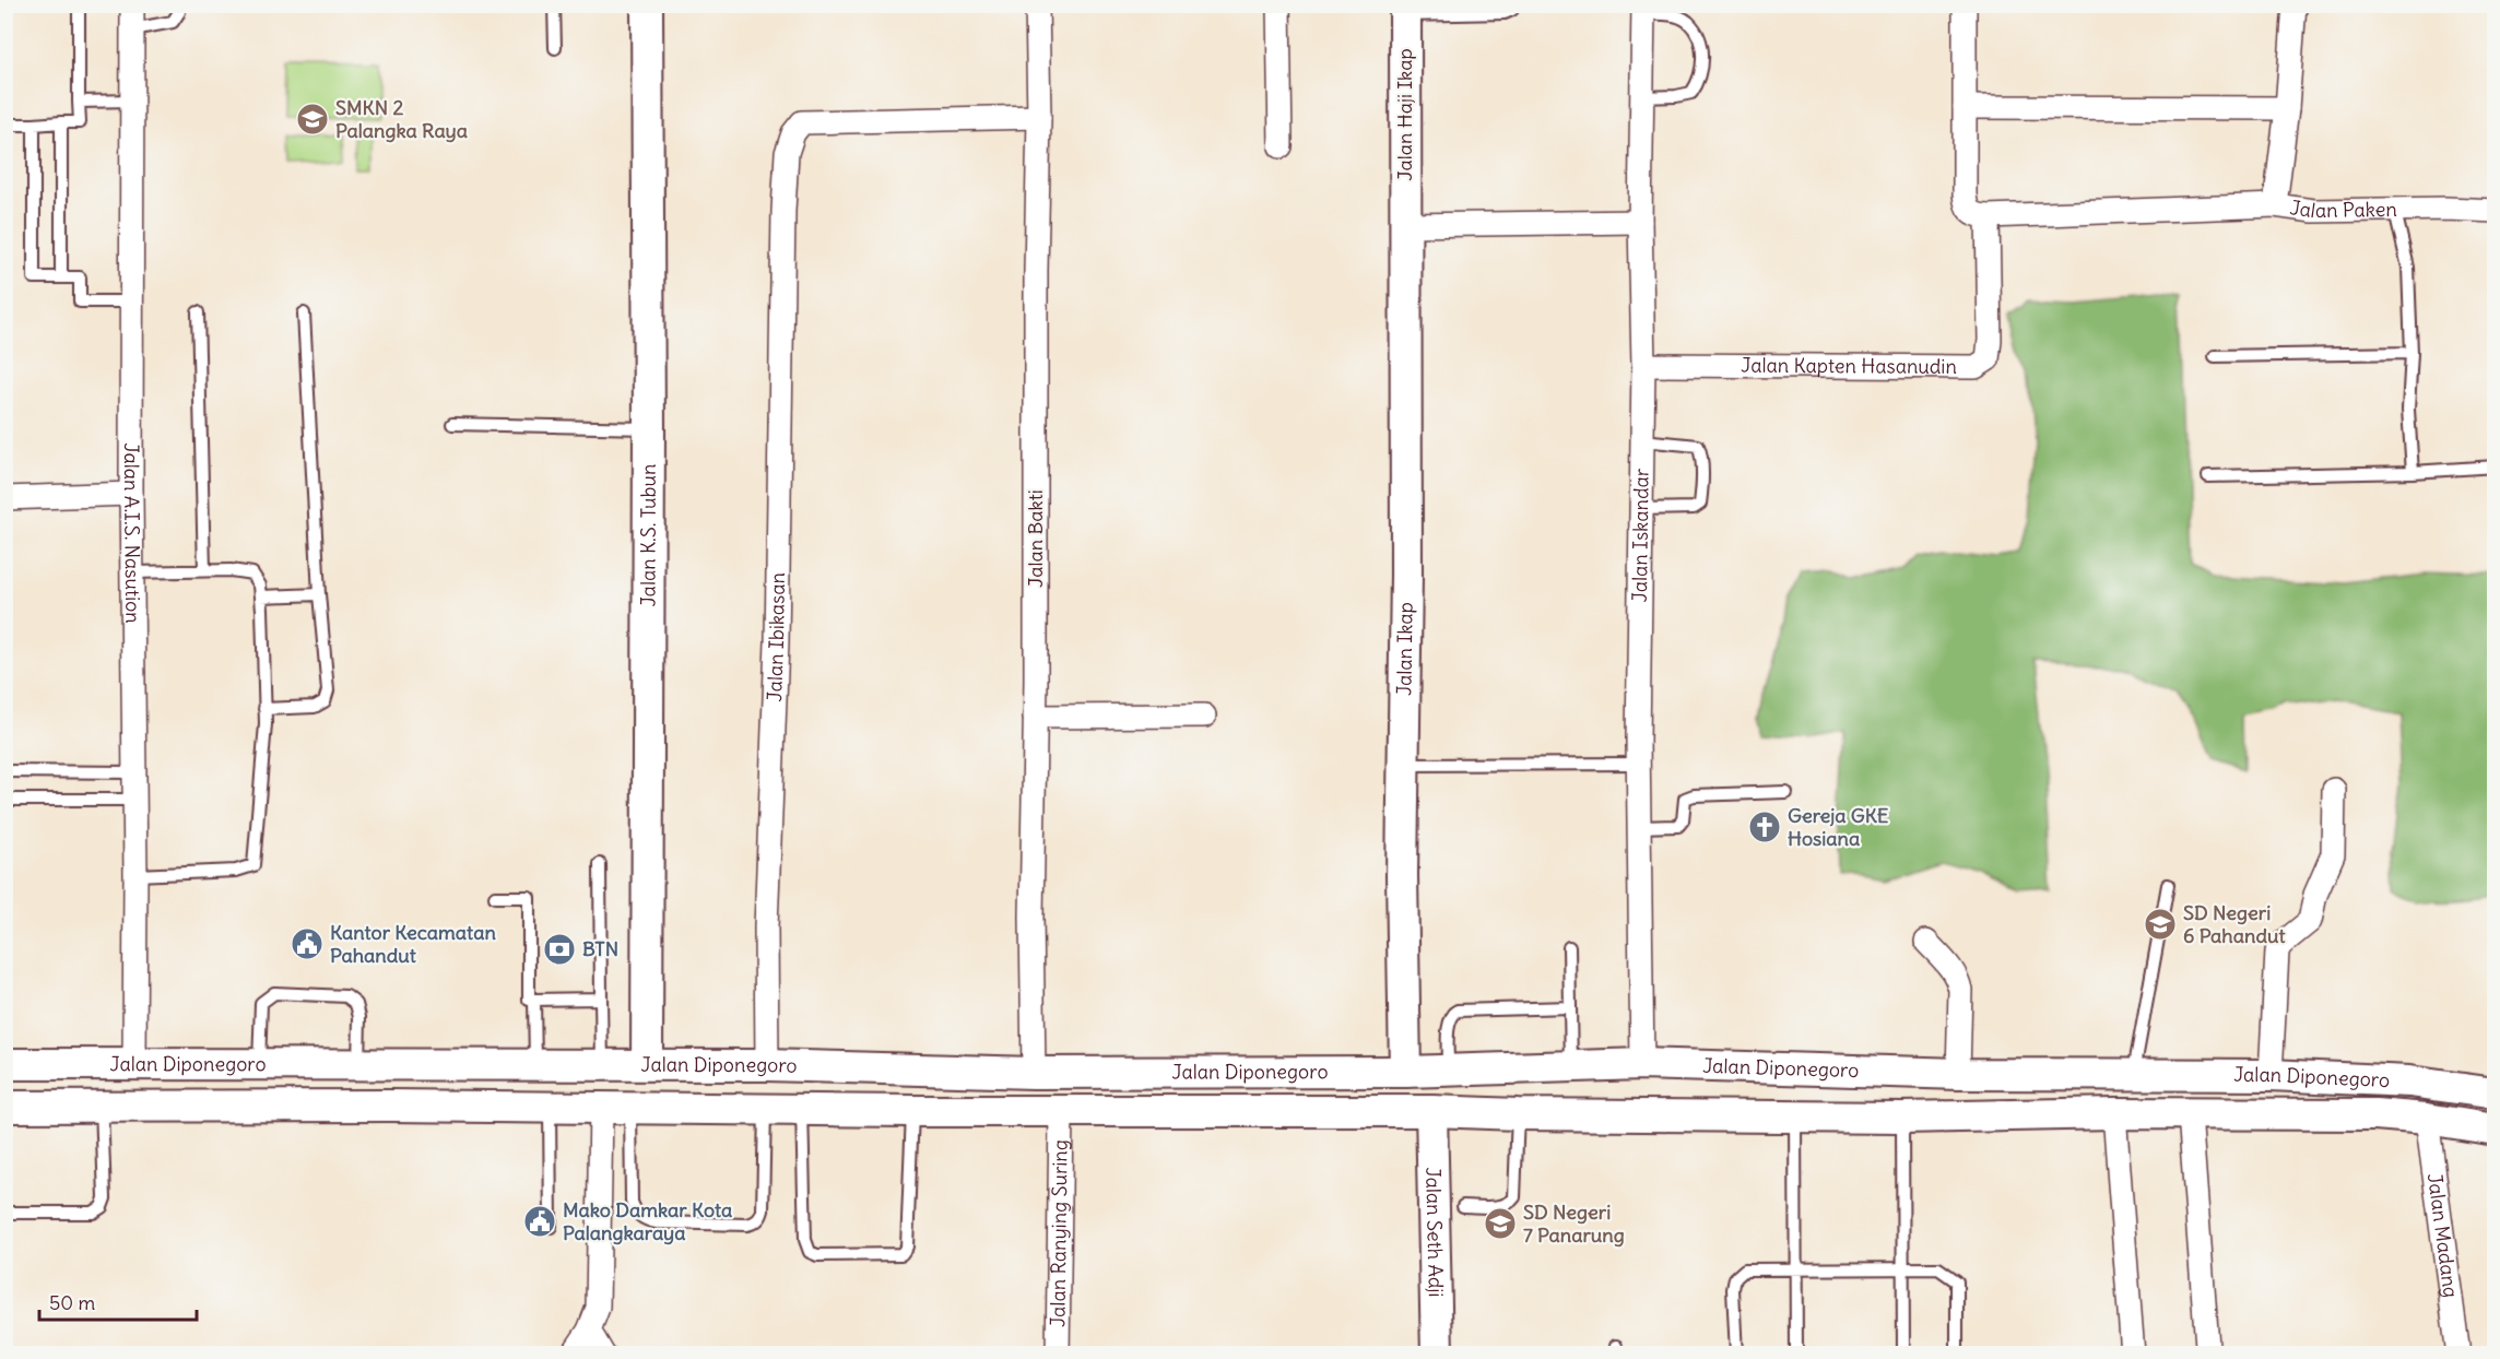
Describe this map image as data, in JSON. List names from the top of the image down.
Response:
{
  "streets": {
    "main road": [
      "Jalan Haji Ikap",
      "Jalan K.S. Tubun",
      "Jalan Ikap",
      "Jalan Diponegoro",
      "Jalan Seth Adji"
    ],
    "street": [
      "Jalan Paken",
      "Jalan Kapten Hasanudin",
      "Jalan A.I.S. Nasution",
      "Jalan Iskandar",
      "Jalan Bakti",
      "Jalan Ibikasan",
      "Jalan Ranying Suring",
      "Jalan Madang"
    ]
  },
  "crossings": [
    ["Jalan Haji Ikap", "Jalan Ikap"],
    ["Jalan Kapten Hasanudin", "Jalan Iskandar"],
    ["Jalan A.I.S. Nasution", "Jalan Diponegoro"],
    ["Jalan K.S. Tubun", "Jalan Diponegoro"],
    ["Jalan Iskandar", "Jalan Diponegoro"],
    ["Jalan Bakti", "Jalan Ibikasan"],
    ["Jalan Bakti", "Jalan Diponegoro"],
    ["Jalan Ibikasan", "Jalan Diponegoro"],
    ["Jalan Ikap", "Jalan Diponegoro"],
    ["Jalan Diponegoro", "Jalan Ranying Suring"],
    ["Jalan Diponegoro", "Jalan Seth Adji"],
    ["Jalan Diponegoro", "Jalan Madang"]
  ],
  "places": {
    "school or university": ["SMKN 2 Palangka Raya", "SD Negeri 6 Pahandut", "SD Negeri 7 Panarung"],
    "church": ["Gereja GKE Hosiana"],
    "public building": ["Kantor Kecamatan Pahandut", "Mako Damkar Kota Palangkaraya"],
    "bank": ["BTN"]
  },
  "scale_bar": "50 m"
}
